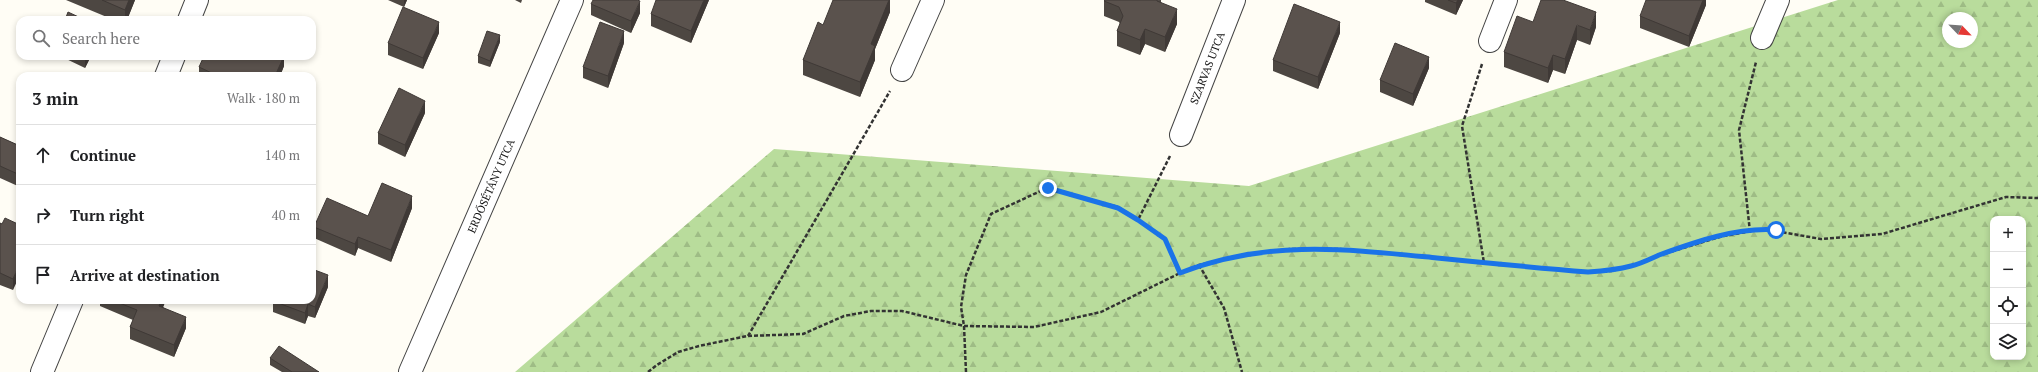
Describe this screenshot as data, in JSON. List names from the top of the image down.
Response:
{
  "streets": {
    "street": ["SZARVAS UTCA", "ERDŐSÉTÁNY UTCA"]
  },
  "north": "bottom right",
  "page": {
    "search": "Search here",
    "heading": ["3 min", "Walk · 180 m"],
    "list": [
      ["Continue", "140 m"],
      ["Turn right", "40 m"],
      "Arrive at destination"
    ],
    "map_buttons": ["+", "−"]
  }
}
